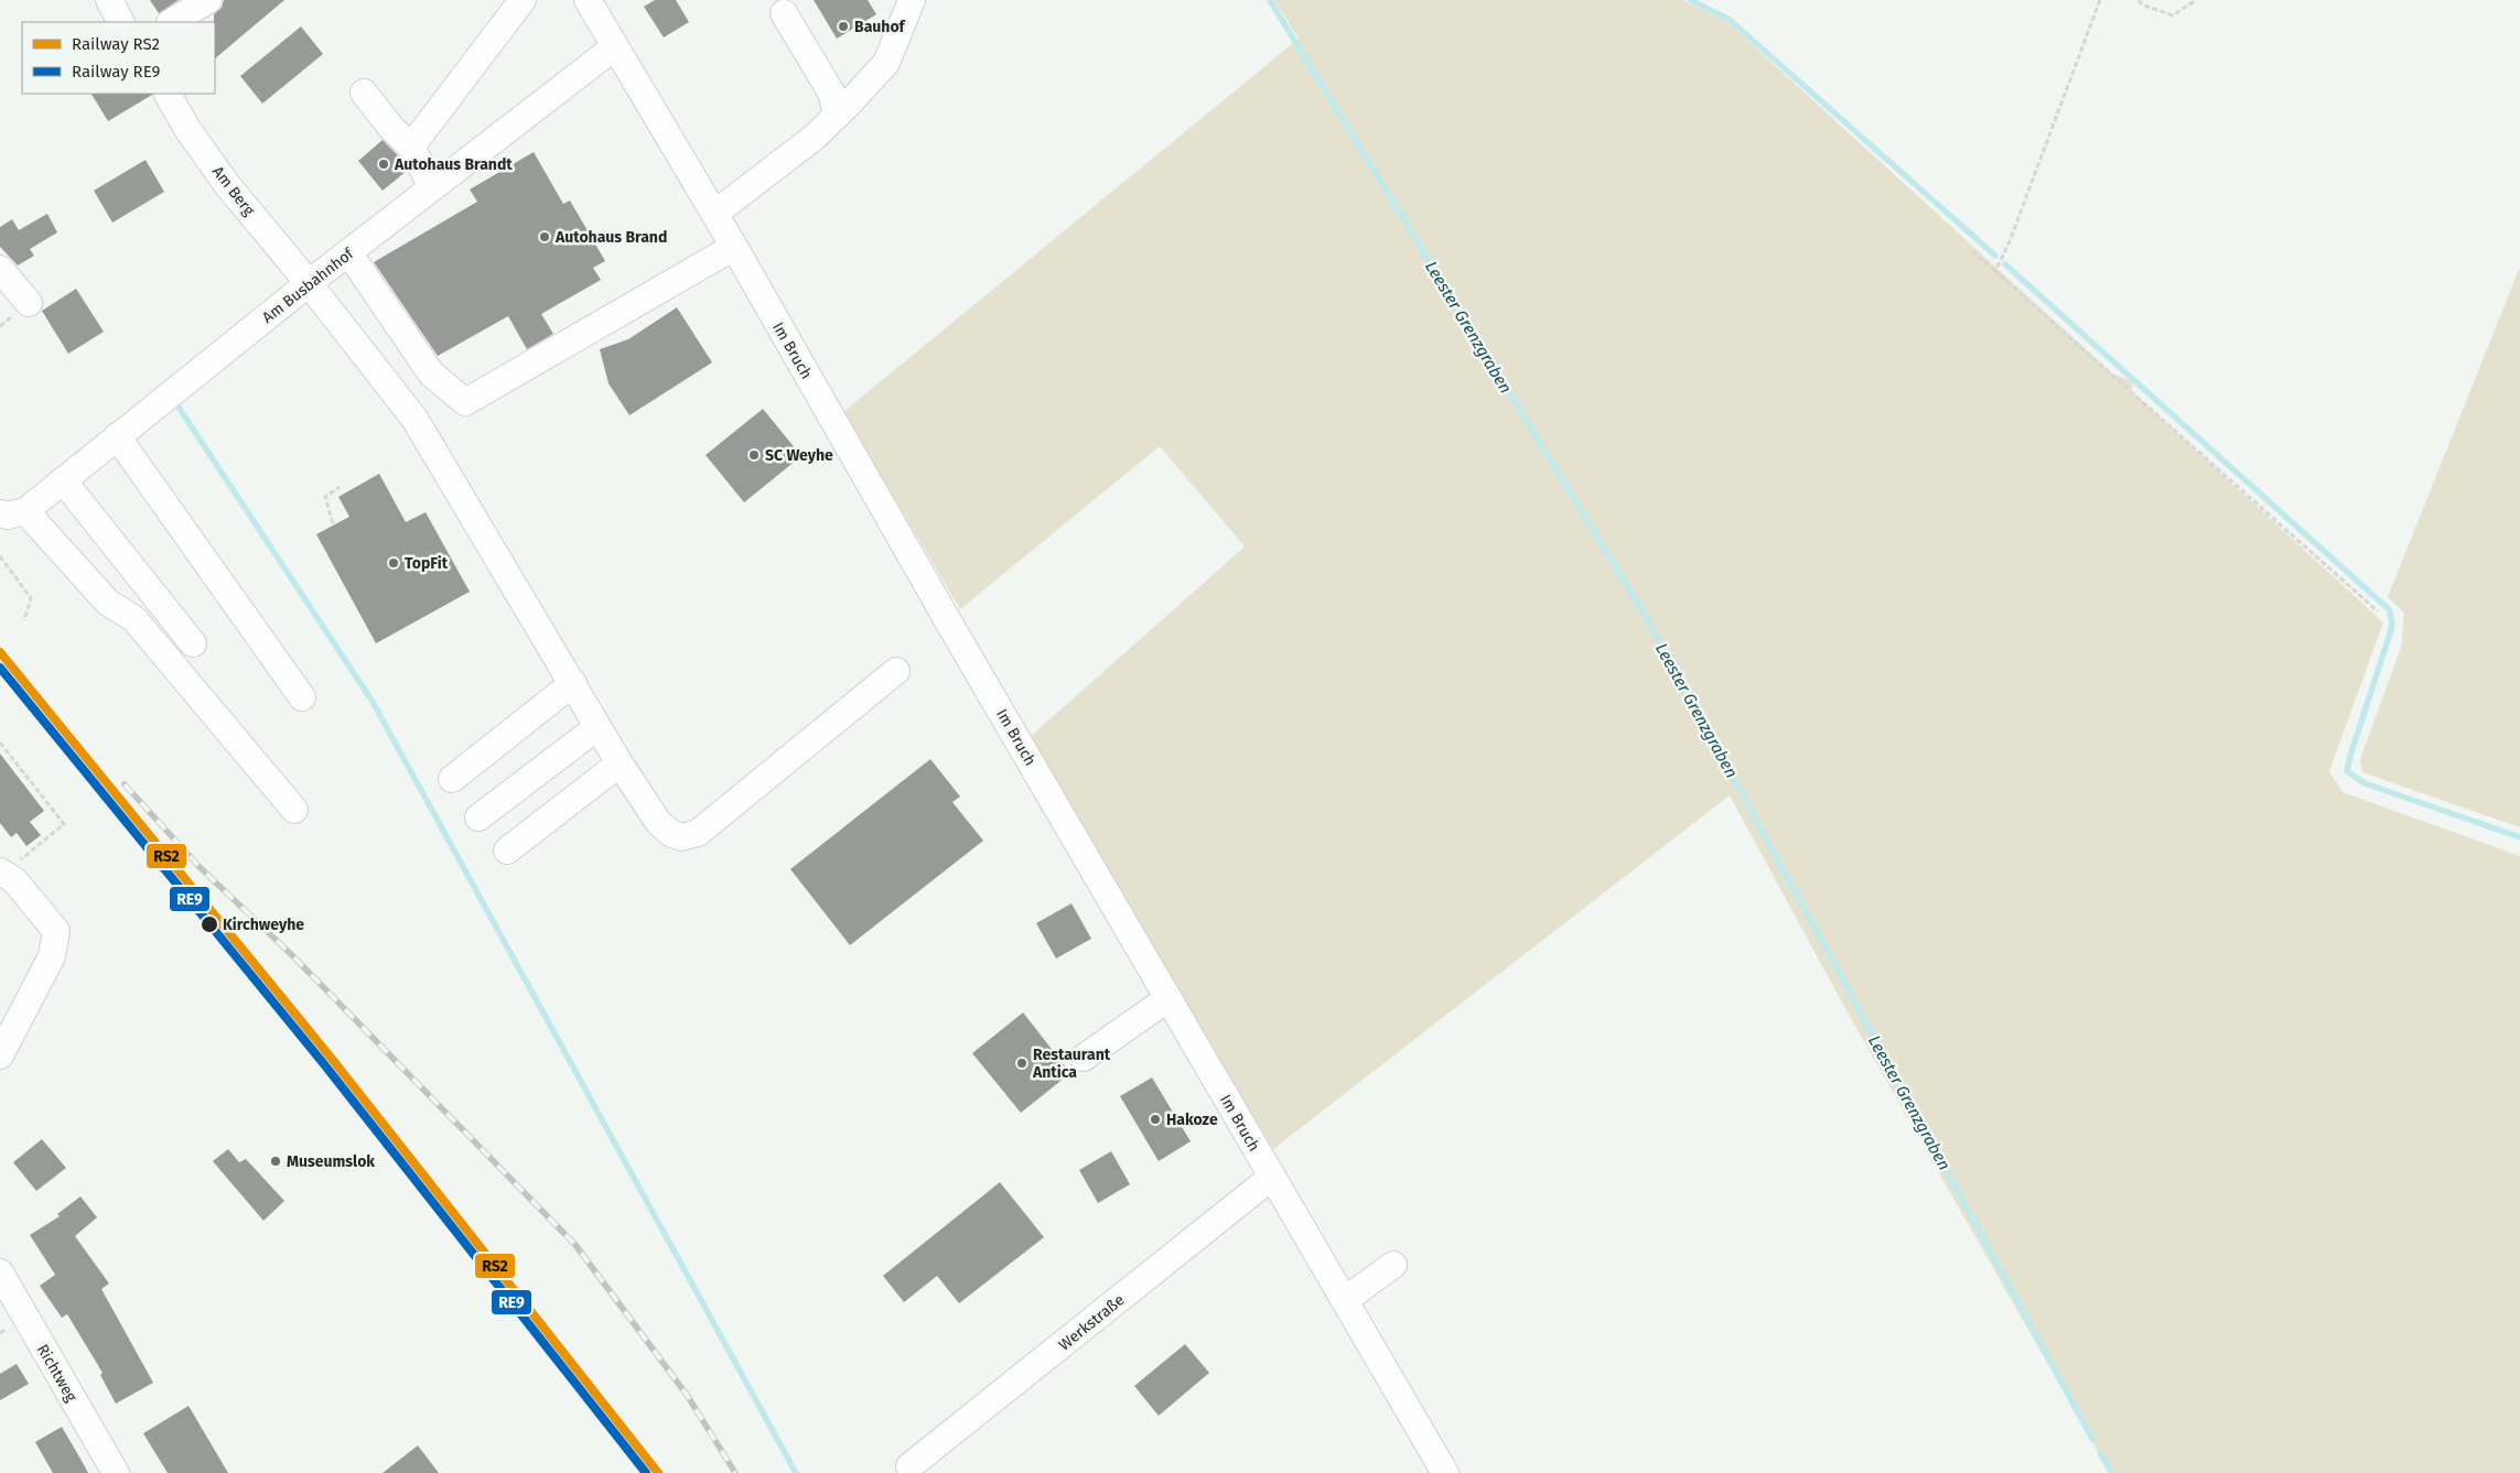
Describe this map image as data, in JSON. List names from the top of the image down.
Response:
{
  "streets": {
    "street": [
      "Am Berg",
      "Am Busbahnhof",
      "Im Bruch",
      "Werkstraße",
      "Richtweg"
    ]
  },
  "crossings": [
    ["Am Berg", "Am Busbahnhof"],
    ["Am Busbahnhof", "Im Bruch"],
    ["Im Bruch", "Werkstraße"]
  ],
  "water": ["Leester Grenzgraben"],
  "places": [
    "Bauhof",
    "Autohaus Brandt",
    "Autohaus Brand",
    "SC Weyhe",
    "TopFit",
    "Kirchweyhe",
    "Restaurant Antica",
    "Hakoze",
    "Museumslok"
  ],
  "lines": ["rail line RS2", "rail line RE9"],
  "legend": ["Railway RS2", "Railway RE9"]
}
